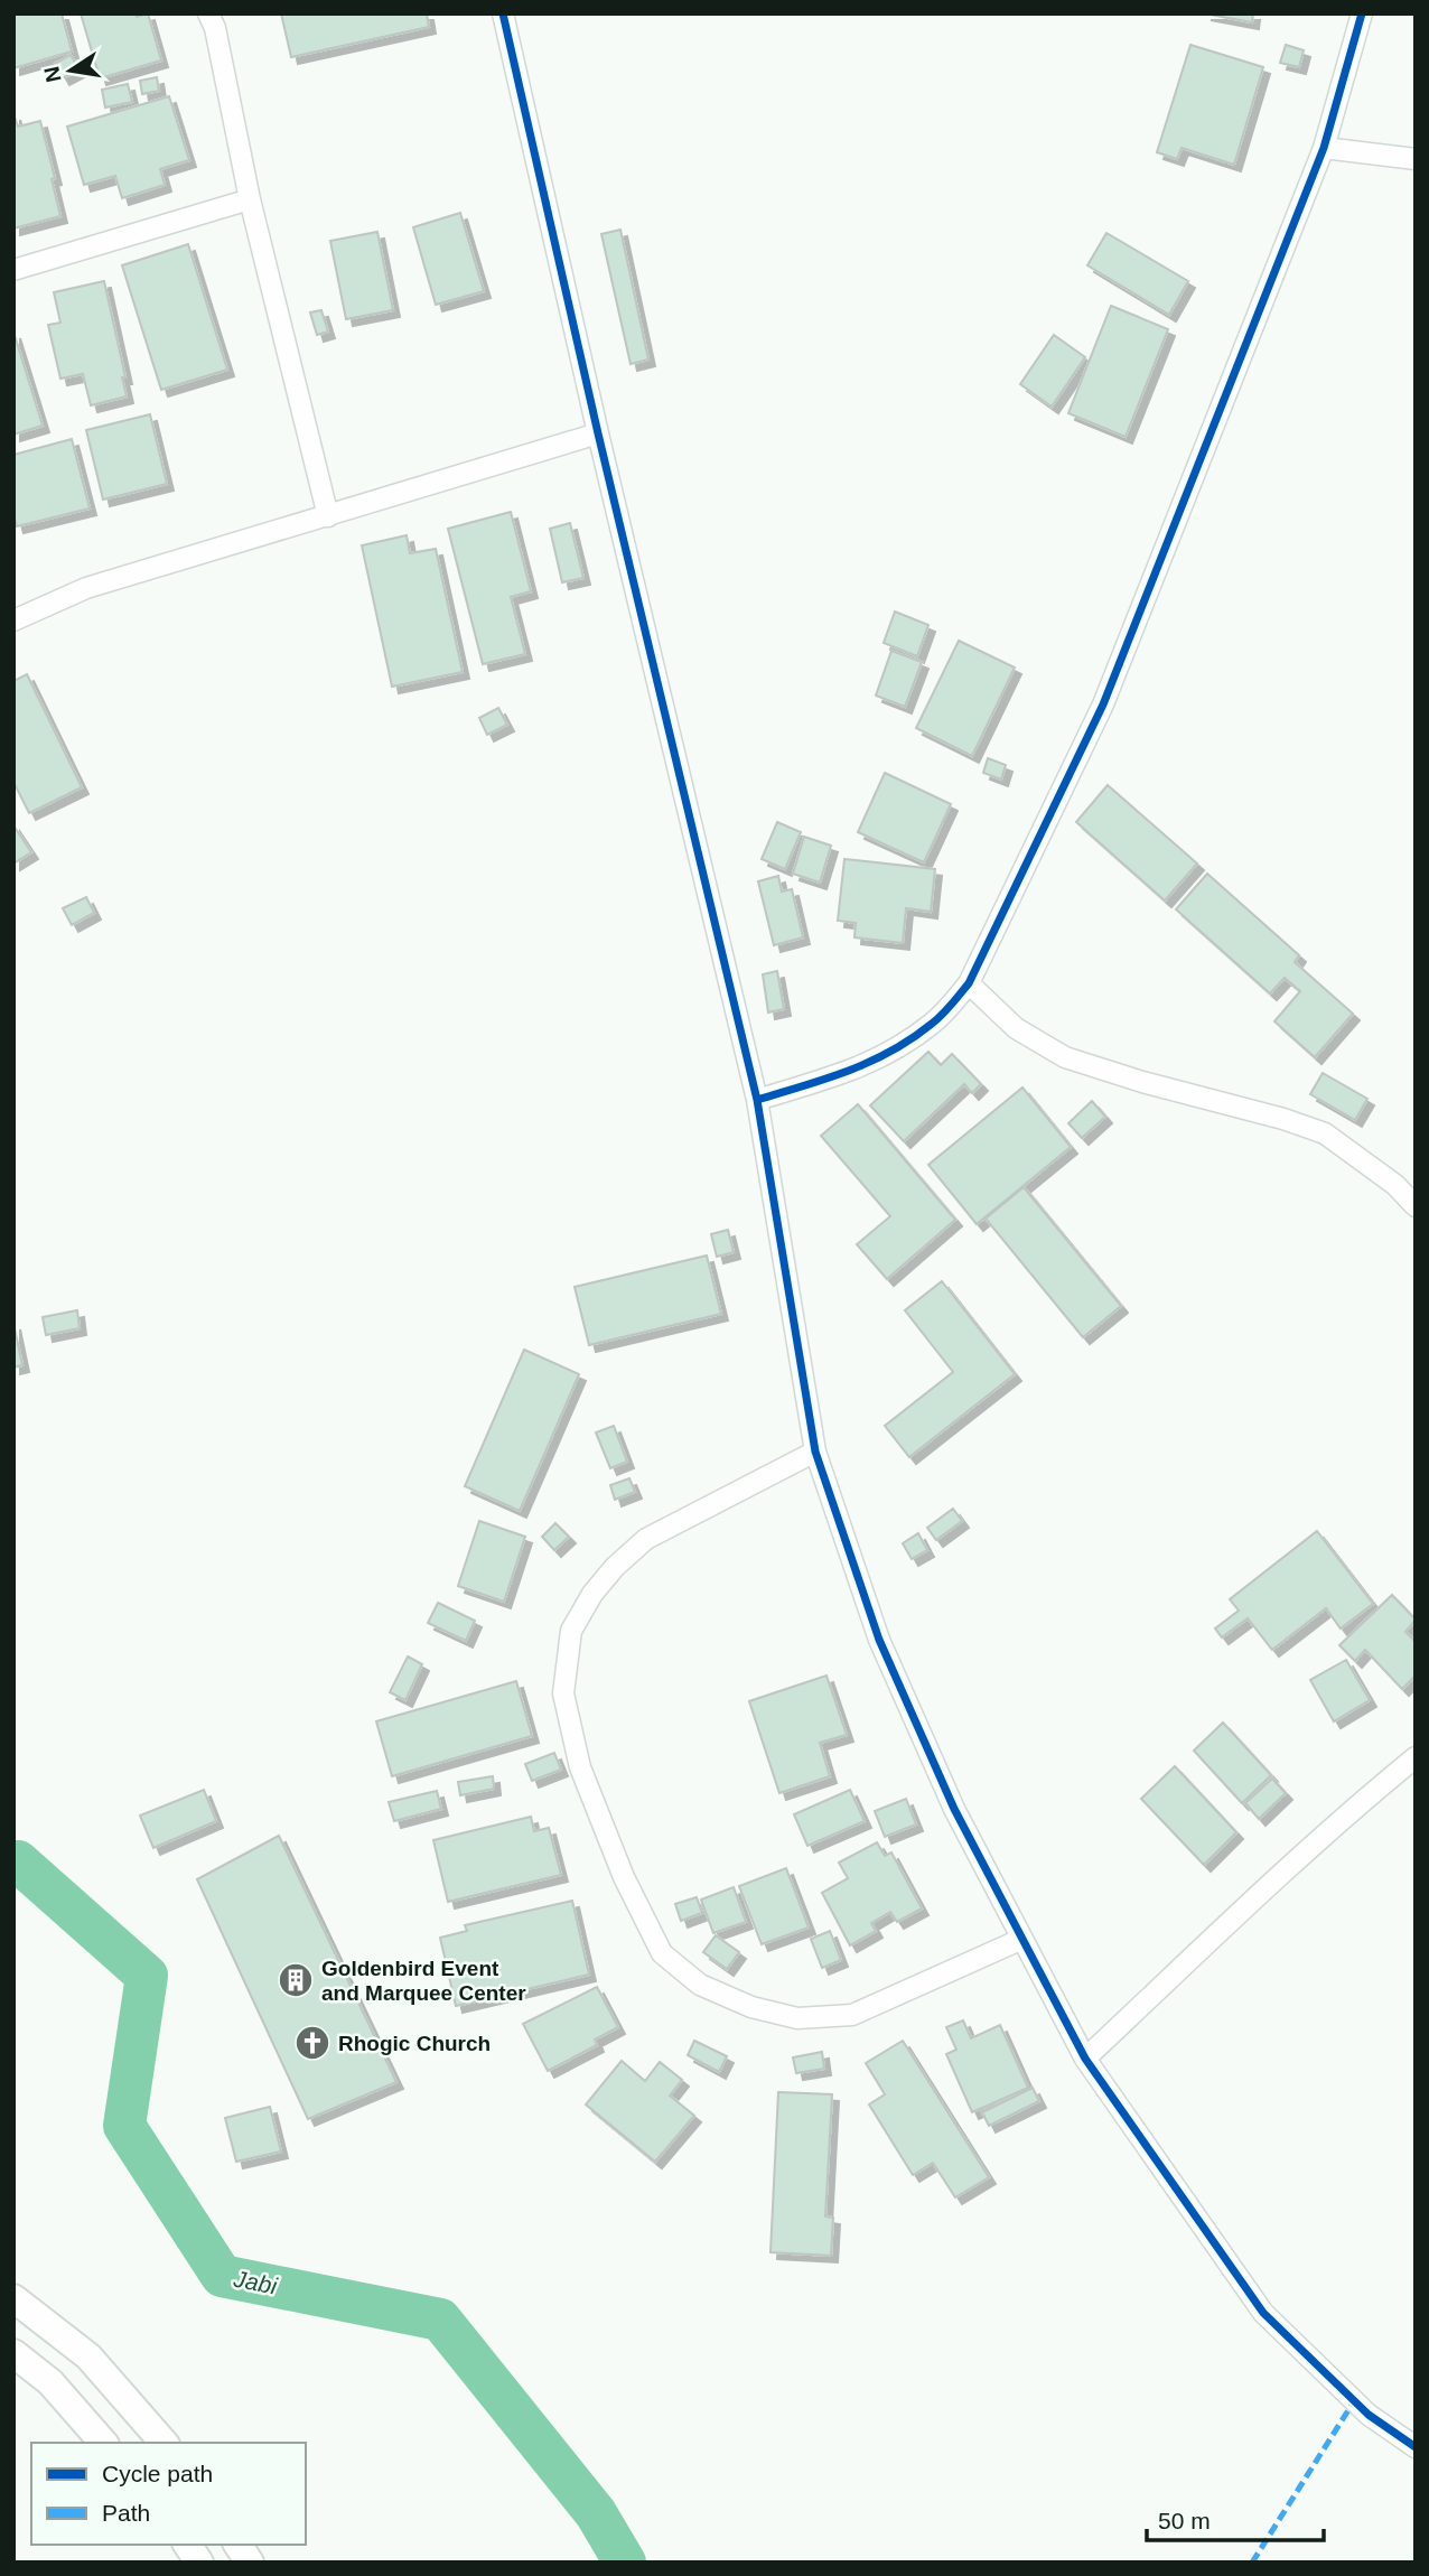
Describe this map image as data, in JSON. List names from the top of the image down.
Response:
{
  "water": ["Jabi"],
  "places": {
    "building": ["Goldenbird Event and Marquee Center"],
    "church": ["Rhogic Church"]
  },
  "legend": ["Cycle path", "Path"],
  "scale_bar": "50 m",
  "north": "left"
}
